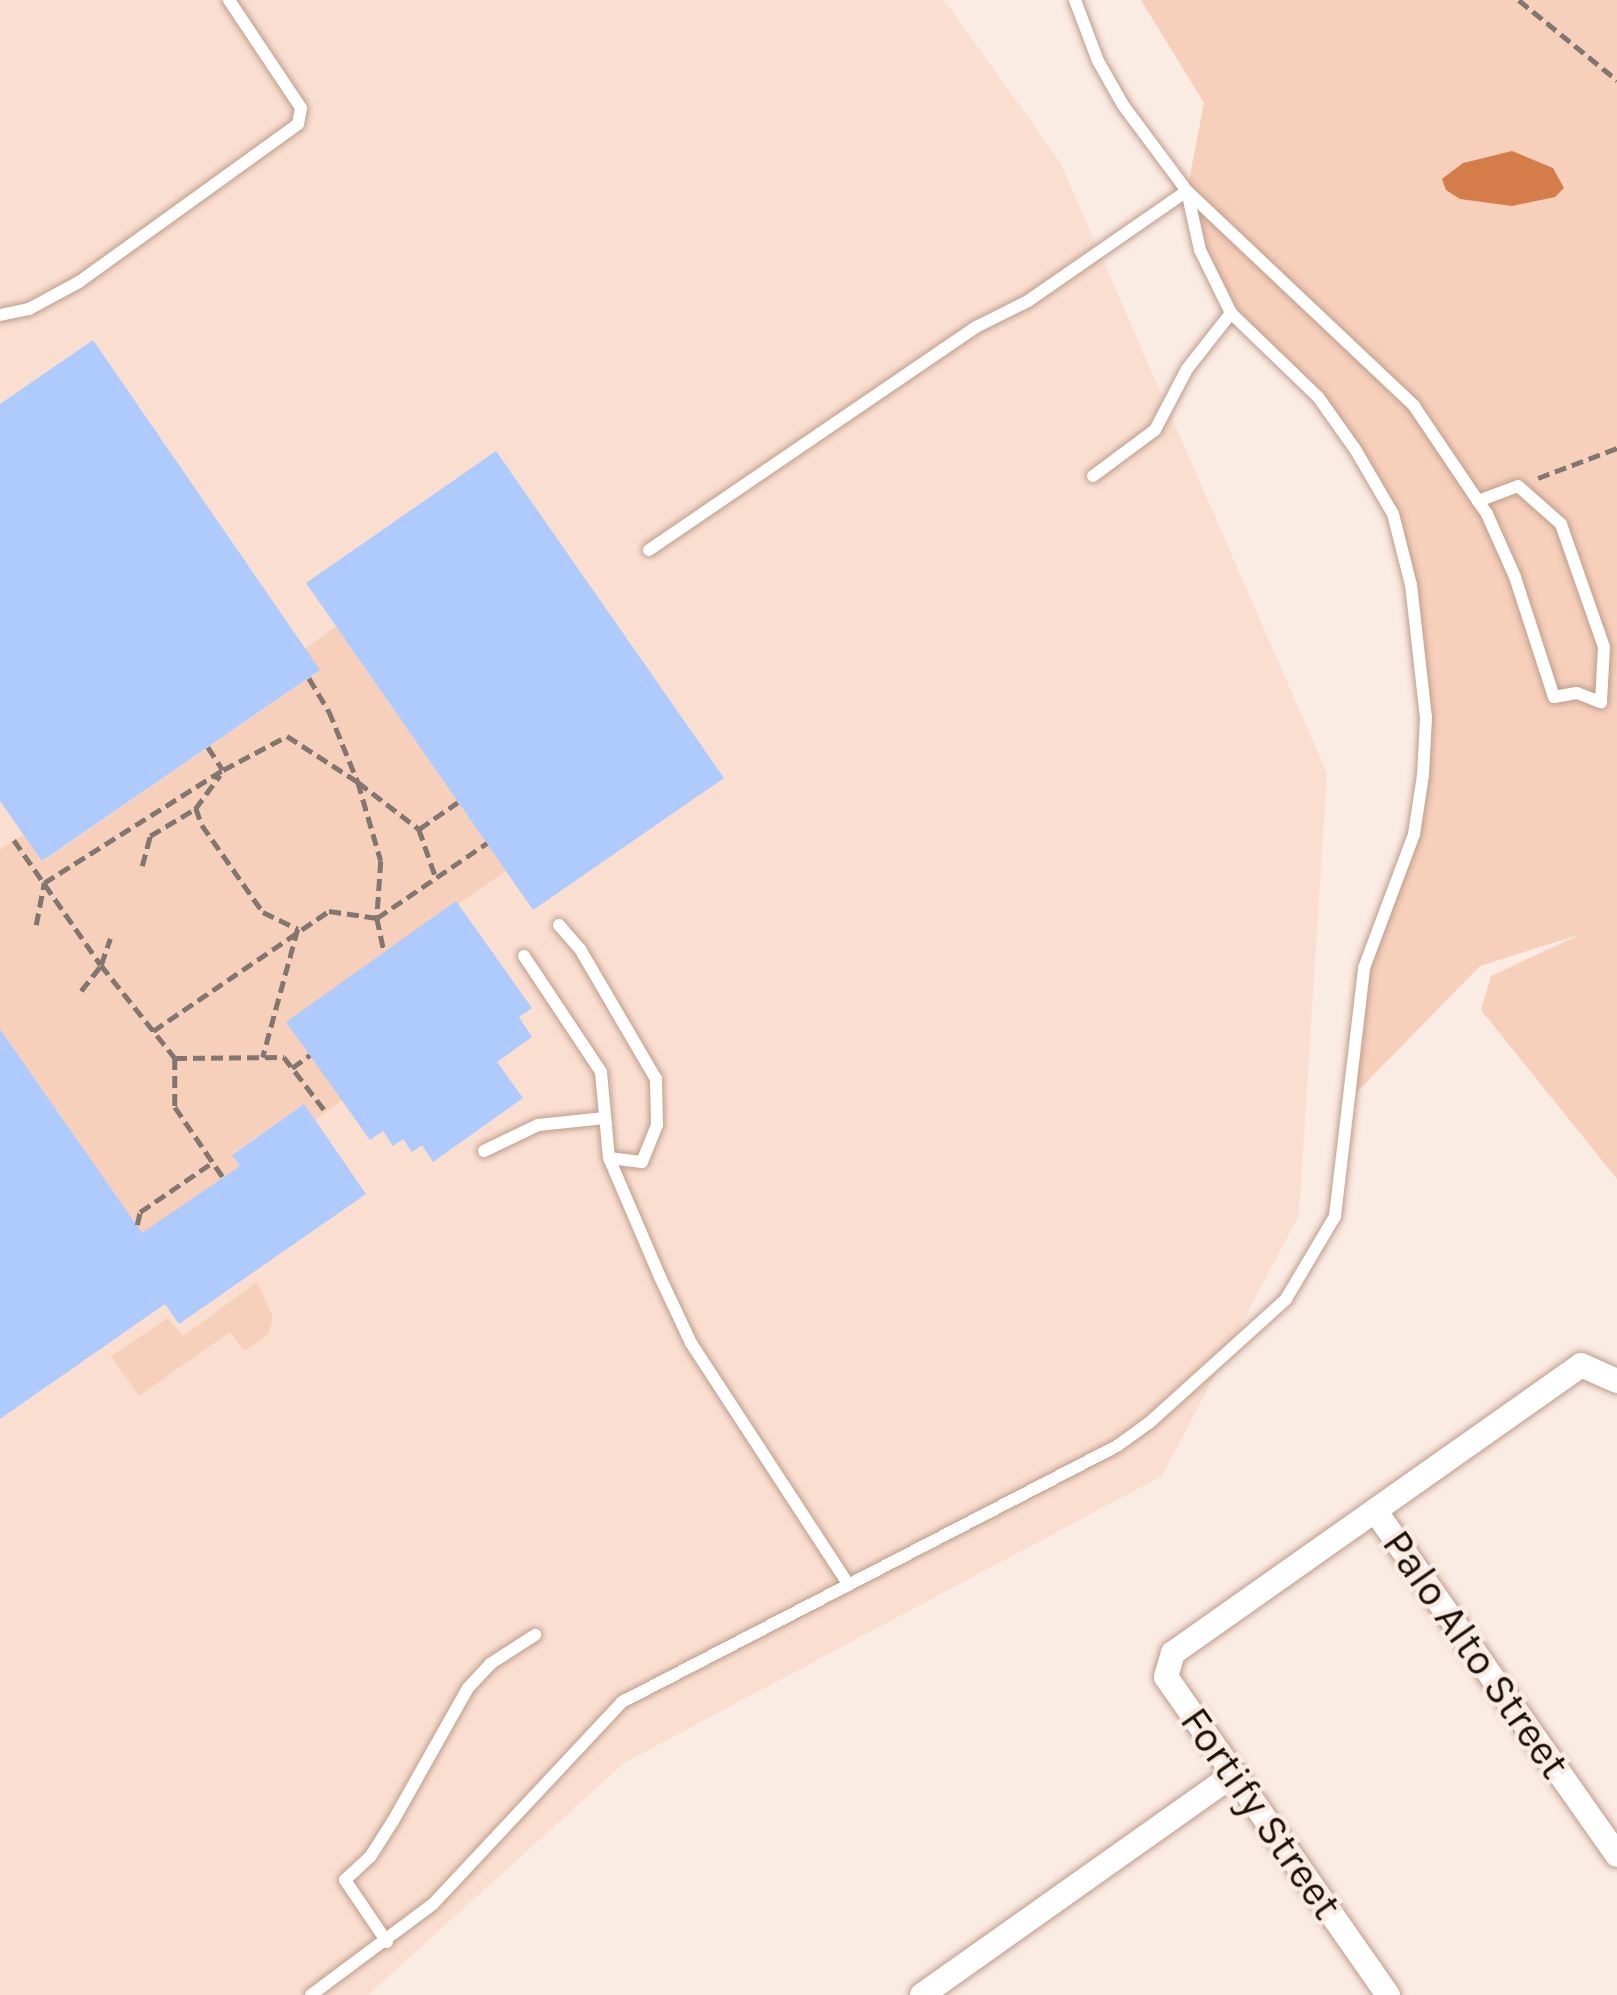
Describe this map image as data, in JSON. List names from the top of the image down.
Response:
{
  "streets": {
    "street": ["Palo Alto Street", "Fortify Street"]
  },
  "crossings": [
    ["Palo Alto Street", "Fortify Street"]
  ]
}
